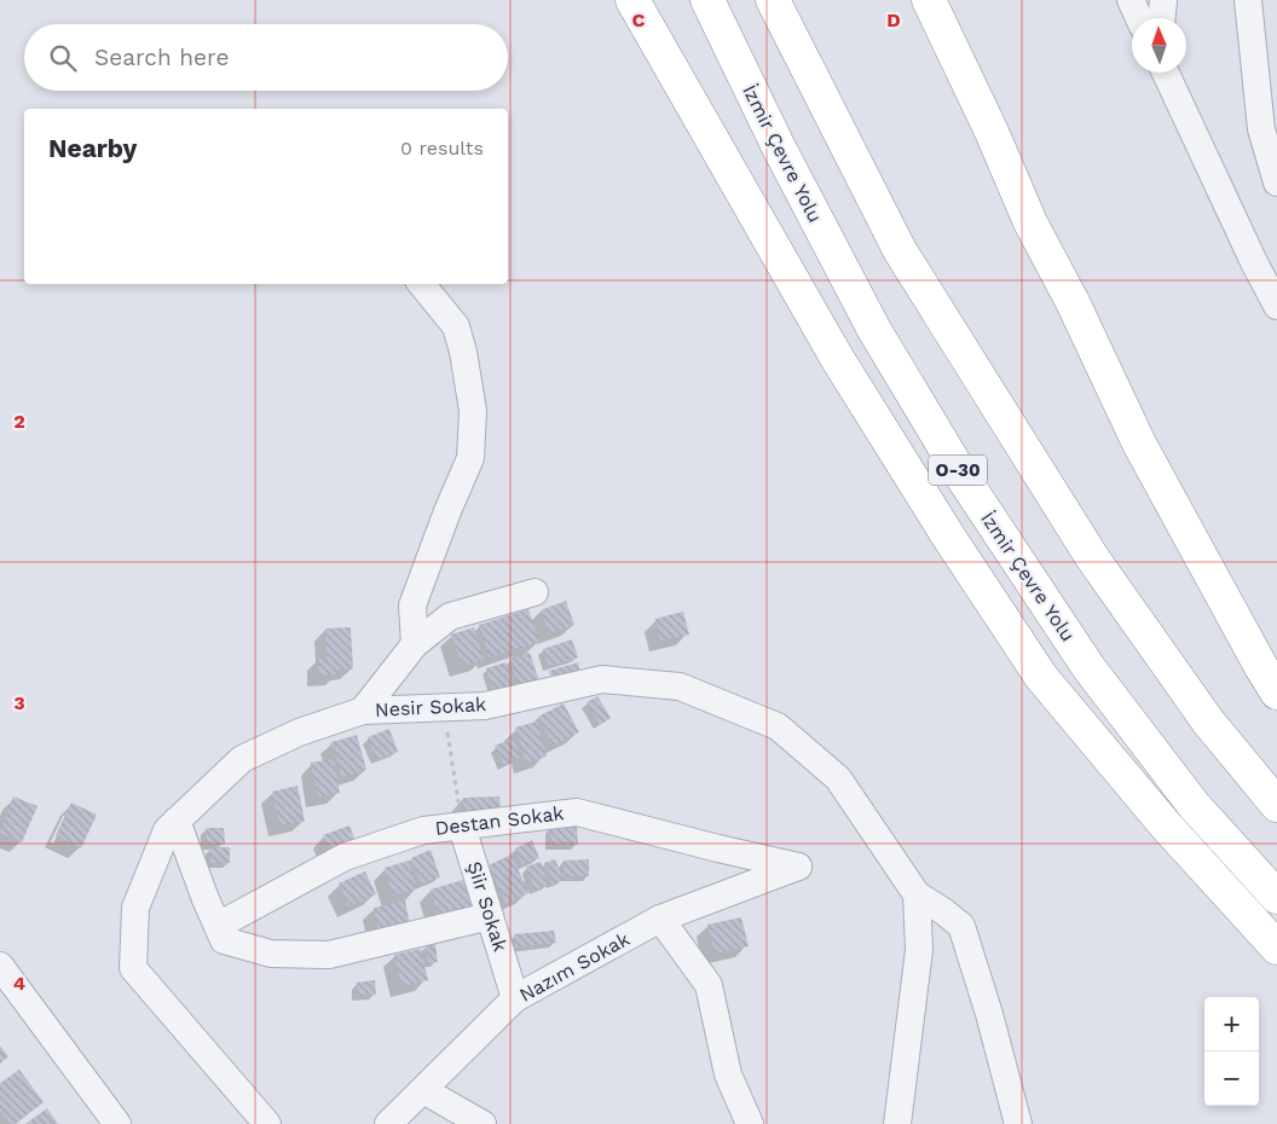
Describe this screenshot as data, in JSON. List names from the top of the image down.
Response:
{
  "streets": {
    "highway": ["İzmir Çevre Yolu", "O-30"],
    "street": [
      "Nesir Sokak",
      "Destan Sokak",
      "Şiir Sokak",
      "Nazım Sokak"
    ]
  },
  "crossings": [
    ["Destan Sokak", "Şiir Sokak"],
    ["Destan Sokak", "Nazım Sokak"],
    ["Şiir Sokak", "Nazım Sokak"]
  ],
  "north": "top",
  "page": {
    "search": "Search here",
    "heading": ["Nearby", "0 results"],
    "map_buttons": ["+", "−"]
  },
  "grid": {
    "columns": ["C", "D"],
    "rows": ["2", "3", "4"]
  }
}
